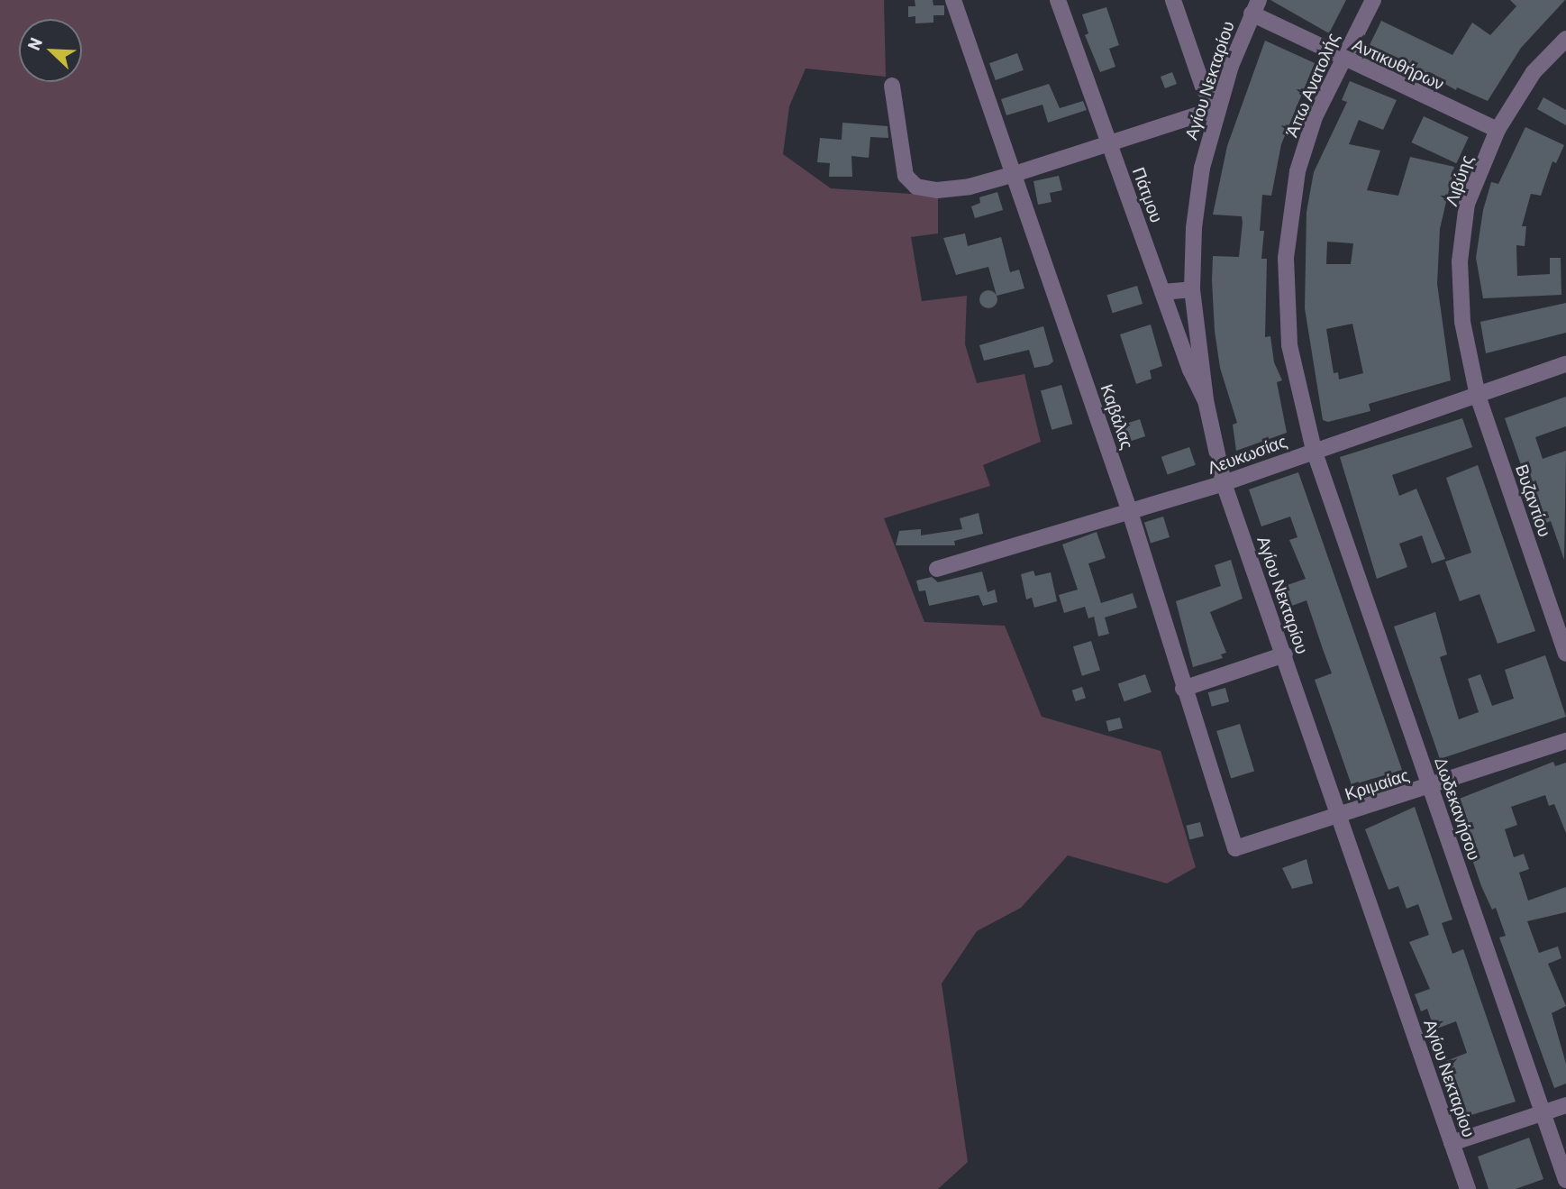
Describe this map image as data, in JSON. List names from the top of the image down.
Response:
{
  "streets": {
    "street": [
      "Αντικυθήρων",
      "Αγίου Νεκταρίου",
      "Άπω Ανατολής",
      "Λιβύης",
      "Πάτμου",
      "Καβάλας",
      "Λευκωσίας",
      "Βυζαντίου",
      "Κριμαίας",
      "Δωδεκανήσου"
    ]
  },
  "crossings": [
    ["Αντικυθήρων", "Αγίου Νεκταρίου"],
    ["Αντικυθήρων", "Άπω Ανατολής"],
    ["Αντικυθήρων", "Λιβύης"],
    ["Αγίου Νεκταρίου", "Πάτμου"],
    ["Αγίου Νεκταρίου", "Λευκωσίας"],
    ["Αγίου Νεκταρίου", "Κριμαίας"],
    ["Άπω Ανατολής", "Λευκωσίας"],
    ["Άπω Ανατολής", "Δωδεκανήσου"],
    ["Λιβύης", "Λευκωσίας"],
    ["Λιβύης", "Βυζαντίου"],
    ["Καβάλας", "Λευκωσίας"],
    ["Καβάλας", "Κριμαίας"],
    ["Λευκωσίας", "Βυζαντίου"],
    ["Λευκωσίας", "Δωδεκανήσου"],
    ["Κριμαίας", "Δωδεκανήσου"]
  ],
  "north": "top left"
}
